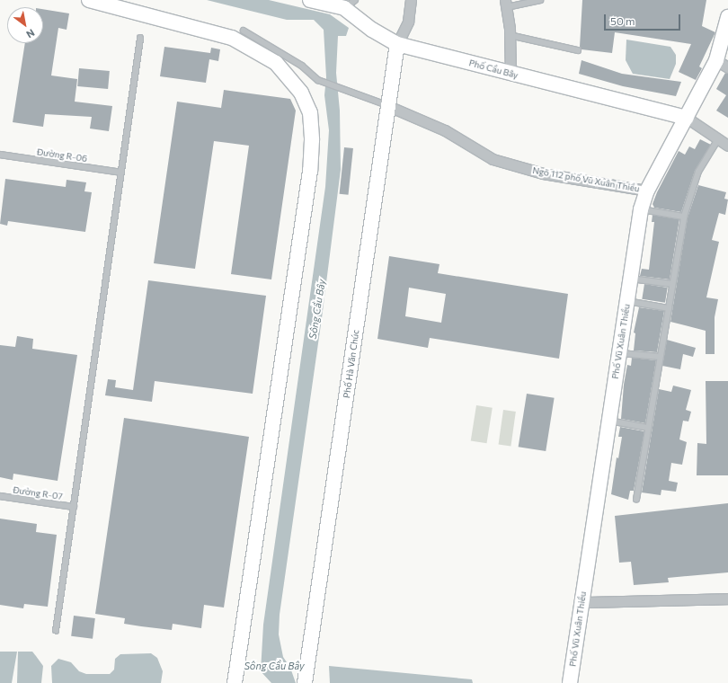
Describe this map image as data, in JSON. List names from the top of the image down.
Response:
{
  "streets": {
    "street": [
      "Phố Cầu Bây",
      "Ngõ 112 phố Vũ Xuân Thiều",
      "Phố Vũ Xuân Thiều",
      "Phố Hà Văn Chúc"
    ],
    "lane": ["Đường R-06", "Đường R-07"]
  },
  "crossings": [
    ["Phố Cầu Bây", "Phố Vũ Xuân Thiều"],
    ["Phố Cầu Bây", "Phố Hà Văn Chúc"],
    ["Ngõ 112 phố Vũ Xuân Thiều", "Phố Vũ Xuân Thiều"],
    ["Ngõ 112 phố Vũ Xuân Thiều", "Phố Hà Văn Chúc"]
  ],
  "water": ["Sông Cầu Bây"],
  "scale_bar": "50 m",
  "north": "bottom right"
}
